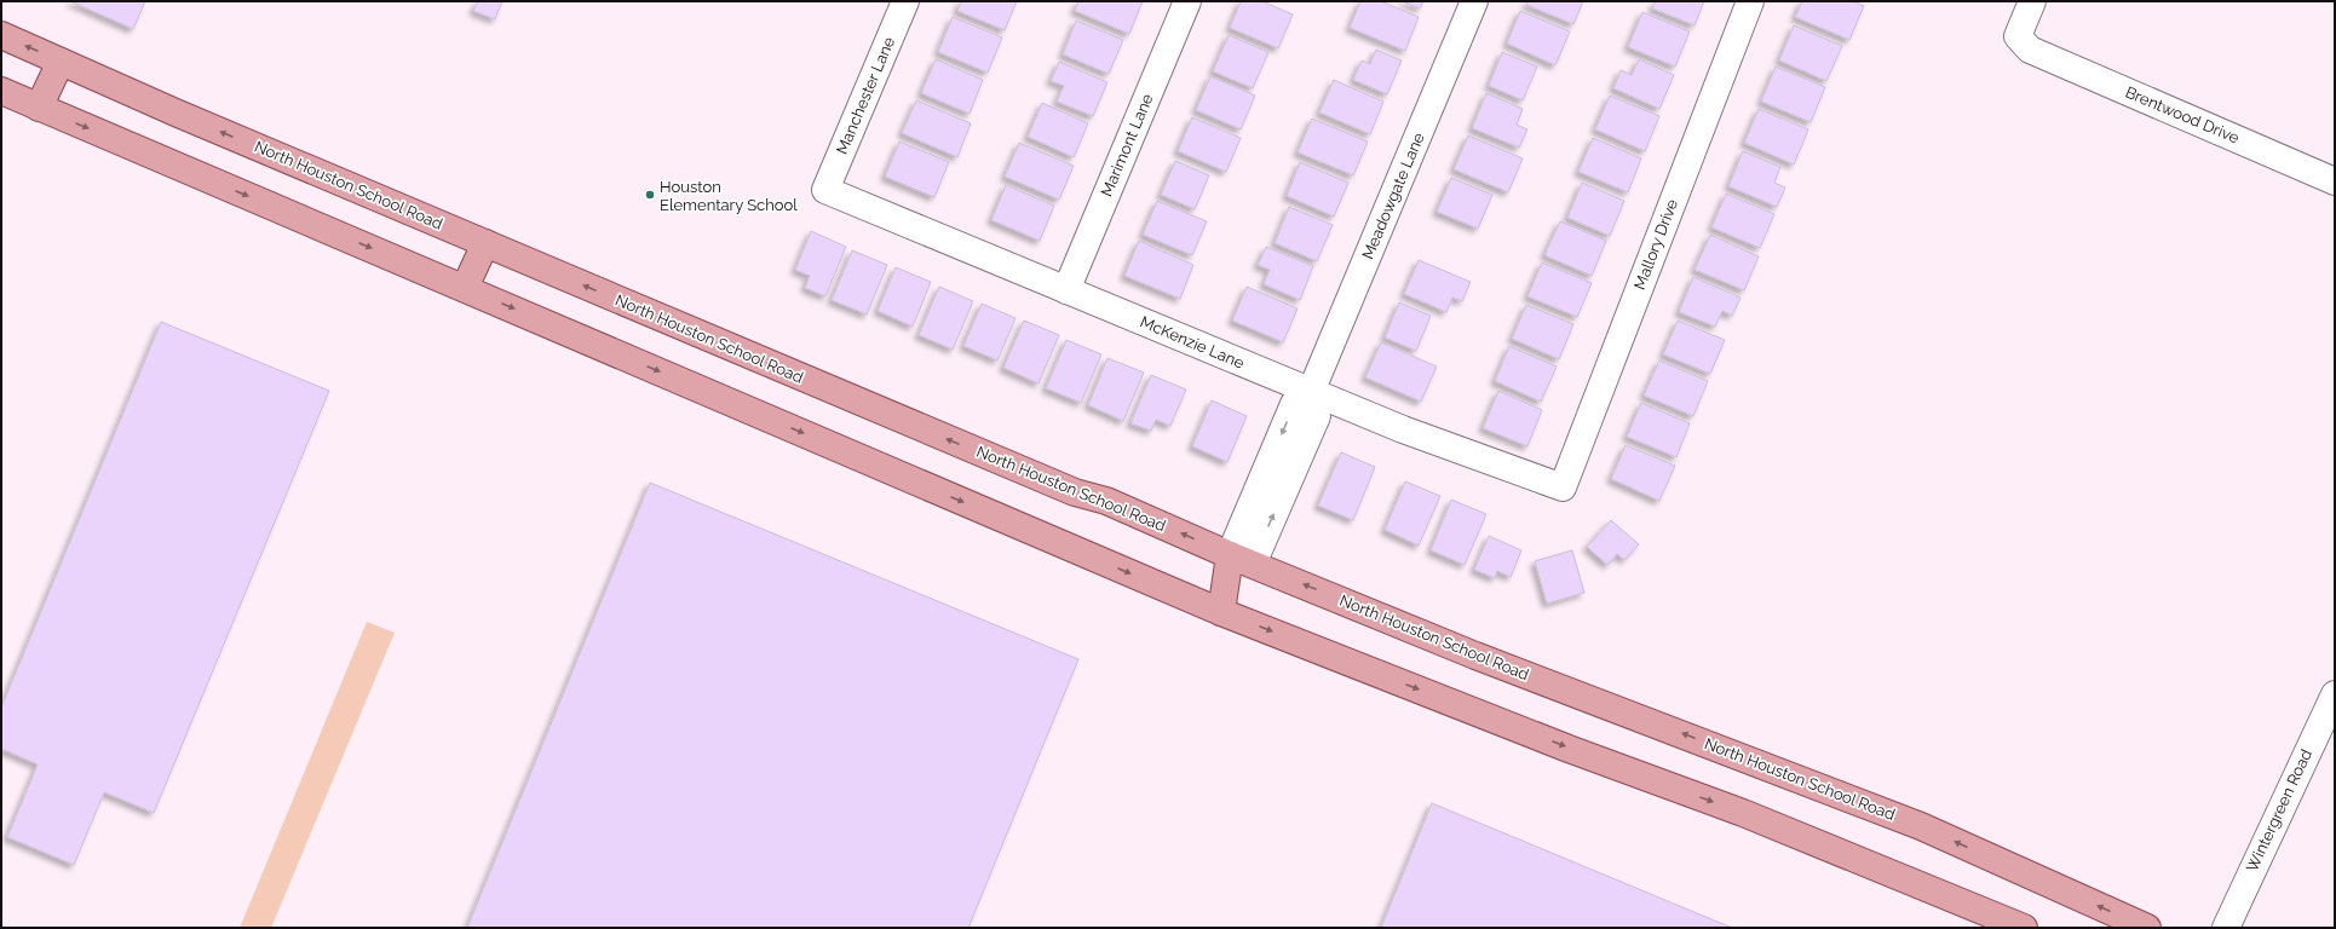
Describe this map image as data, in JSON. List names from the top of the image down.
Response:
{
  "streets": {
    "main road": ["North Houston School Road"],
    "street": [
      "Manchester Lane",
      "Brentwood Drive",
      "Marimont Lane",
      "Meadowgate Lane",
      "Mallory Drive",
      "McKenzie Lane",
      "Wintergreen Road"
    ]
  },
  "crossings": [
    ["Manchester Lane", "McKenzie Lane"],
    ["Marimont Lane", "McKenzie Lane"],
    ["Meadowgate Lane", "McKenzie Lane"],
    ["Mallory Drive", "McKenzie Lane"]
  ],
  "places": ["Houston Elementary School"]
}
